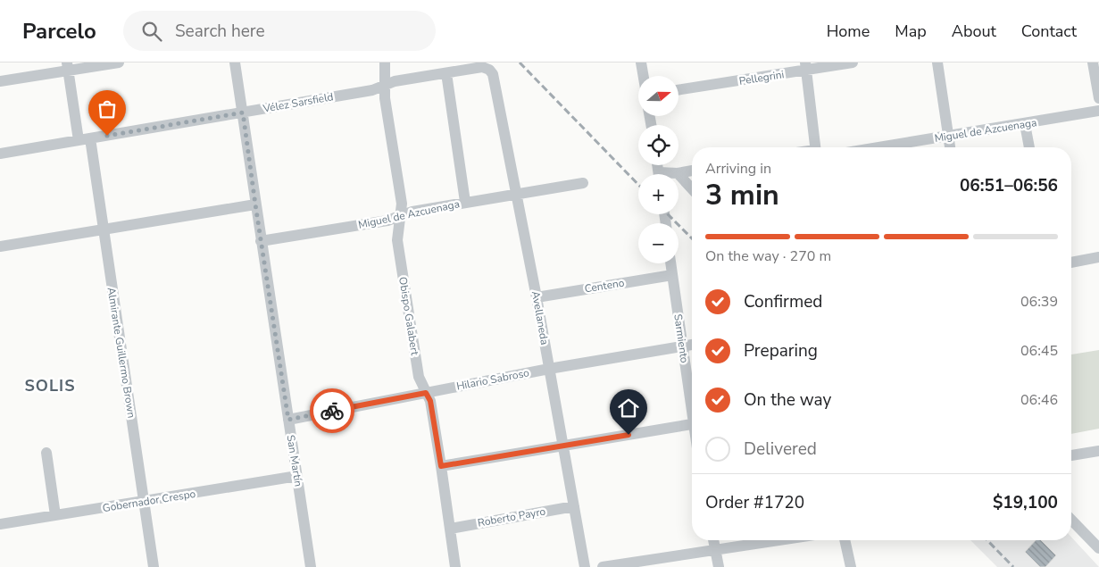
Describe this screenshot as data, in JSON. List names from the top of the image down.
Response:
{
  "streets": {
    "street": [
      "Pellegrini",
      "Vélez Sarsfield",
      "Miguel de Azcuenaga",
      "Centeno",
      "Obispo Galabert",
      "Avellaneda",
      "Sarmiento",
      "Almirante Guillermo Brown",
      "Hilario Sabroso",
      "San Martín",
      "Gobernador Crespo",
      "Roberto Payro"
    ]
  },
  "crossings": [
    ["Vélez Sarsfield", "Obispo Galabert"],
    ["Vélez Sarsfield", "Avellaneda"],
    ["Vélez Sarsfield", "Almirante Guillermo Brown"],
    ["Vélez Sarsfield", "San Martín"],
    ["Miguel de Azcuenaga", "Obispo Galabert"],
    ["Miguel de Azcuenaga", "Avellaneda"],
    ["Miguel de Azcuenaga", "San Martín"],
    ["Centeno", "Avellaneda"],
    ["Centeno", "Sarmiento"],
    ["Obispo Galabert", "Hilario Sabroso"],
    ["Obispo Galabert", "Roberto Payro"],
    ["Avellaneda", "Hilario Sabroso"],
    ["Avellaneda", "Roberto Payro"],
    ["Sarmiento", "Hilario Sabroso"],
    ["Almirante Guillermo Brown", "Gobernador Crespo"],
    ["Hilario Sabroso", "San Martín"],
    ["San Martín", "Gobernador Crespo"]
  ],
  "districts": ["SOLIS"],
  "north": "right",
  "page": {
    "header": "Parcelo",
    "search": "Search here",
    "nav": [
      "Home",
      "Map",
      "About",
      "Contact"
    ],
    "map_buttons": ["+", "−"],
    "heading": ["3 min", "Arriving in", "06:51–06:56"],
    "panel": ["Order #1720", "$19,100"],
    "bar": "On the way · 270 m",
    "list": [
      ["Confirmed", "06:39"],
      ["Preparing", "06:45"],
      ["On the way", "06:46"],
      "Delivered"
    ]
  }
}
